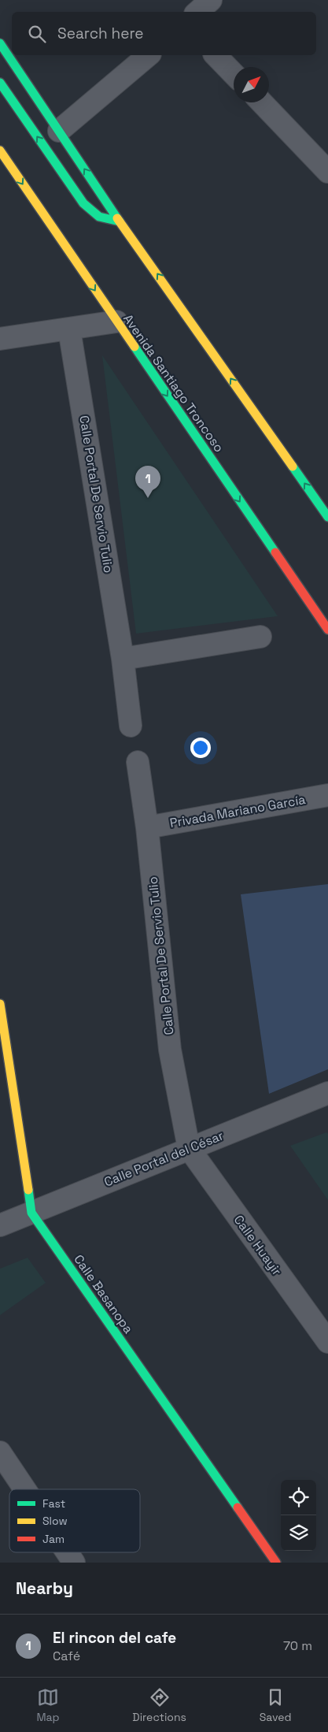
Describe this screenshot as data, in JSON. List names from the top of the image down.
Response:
{
  "streets": {
    "main road": ["Avenida Santiago Troncoso", "Calle Basanopa"],
    "street": [
      "Calle Portal De Servio Tulio",
      "Privada Mariano García",
      "Calle Portal del César",
      "Calle Huayir"
    ]
  },
  "crossings": [
    ["Calle Portal De Servio Tulio", "Privada Mariano García"],
    ["Calle Portal De Servio Tulio", "Calle Portal del César"],
    ["Calle Portal De Servio Tulio", "Calle Huayir"],
    ["Calle Portal del César", "Calle Huayir"],
    ["Calle Portal del César", "Calle Basanopa"]
  ],
  "legend": ["Fast", "Slow", "Jam"],
  "north": "top right",
  "page": {
    "search": "Search here",
    "pins": "1",
    "heading": "Nearby",
    "list": [
      {
        "mark": "1",
        "name": "El rincon del cafe",
        "note": "Café",
        "value": "70 m"
      }
    ],
    "nav": ["Map", "Directions", "Saved"]
  }
}
